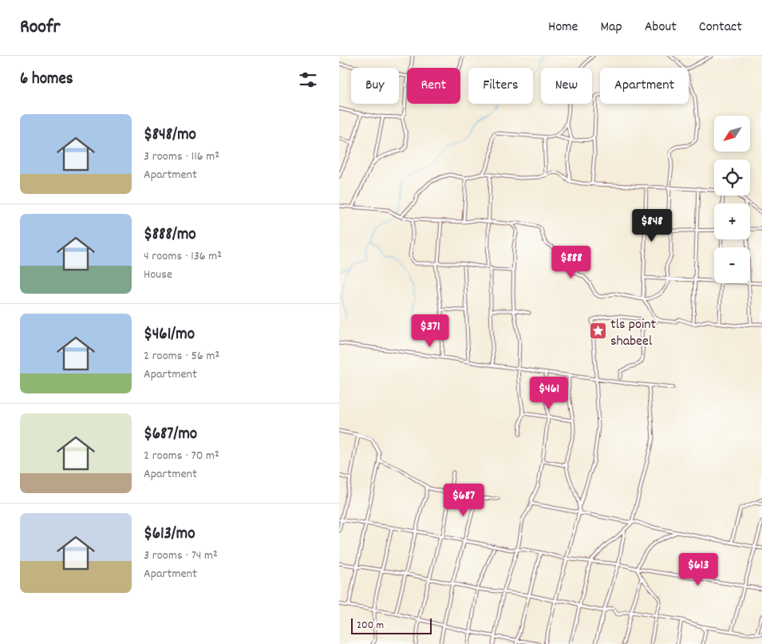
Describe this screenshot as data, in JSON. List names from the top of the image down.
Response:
{
  "places": {
    "place": ["tls point shabeel"]
  },
  "scale_bar": "200 m",
  "north": "bottom left",
  "page": {
    "header": "Roofr",
    "nav": [
      "Home",
      "Map",
      "About",
      "Contact"
    ],
    "heading": "6 homes",
    "chip": [
      "Buy",
      "Rent",
      "Filters",
      "New",
      "Apartment"
    ],
    "list": [
      {
        "name": "$848/mo",
        "note": "3 rooms · 116 m² · Apartment"
      },
      {
        "name": "$888/mo",
        "note": "4 rooms · 136 m² · House"
      },
      {
        "name": "$461/mo",
        "note": "2 rooms · 56 m² · Apartment"
      },
      {
        "name": "$687/mo",
        "note": "2 rooms · 70 m² · Apartment"
      },
      {
        "name": "$613/mo",
        "note": "3 rooms · 74 m² · Apartment"
      }
    ],
    "map_buttons": ["+", "−"],
    "price": [
      "$848",
      "$888",
      "$371",
      "$461",
      "$687",
      "$613"
    ],
    "scale": "200 m"
  }
}
